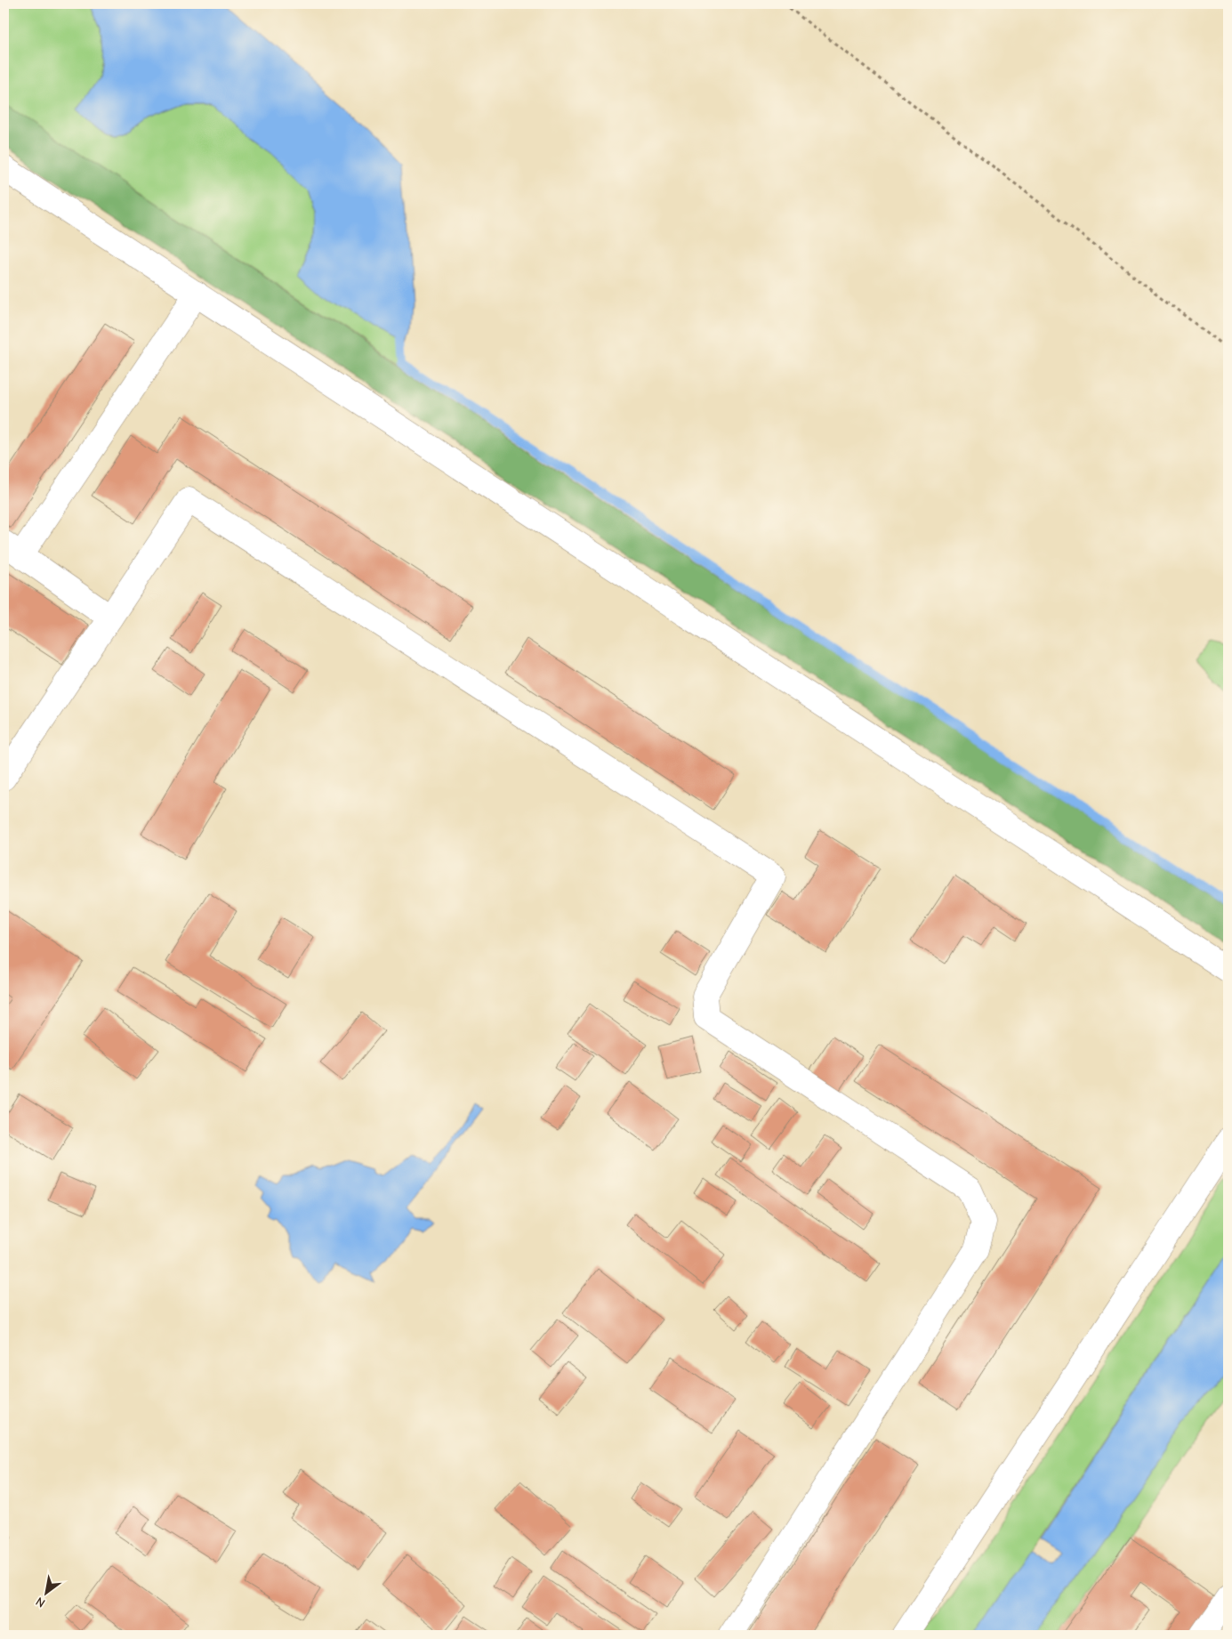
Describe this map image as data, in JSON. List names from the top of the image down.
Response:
{
  "north": "bottom left"
}
